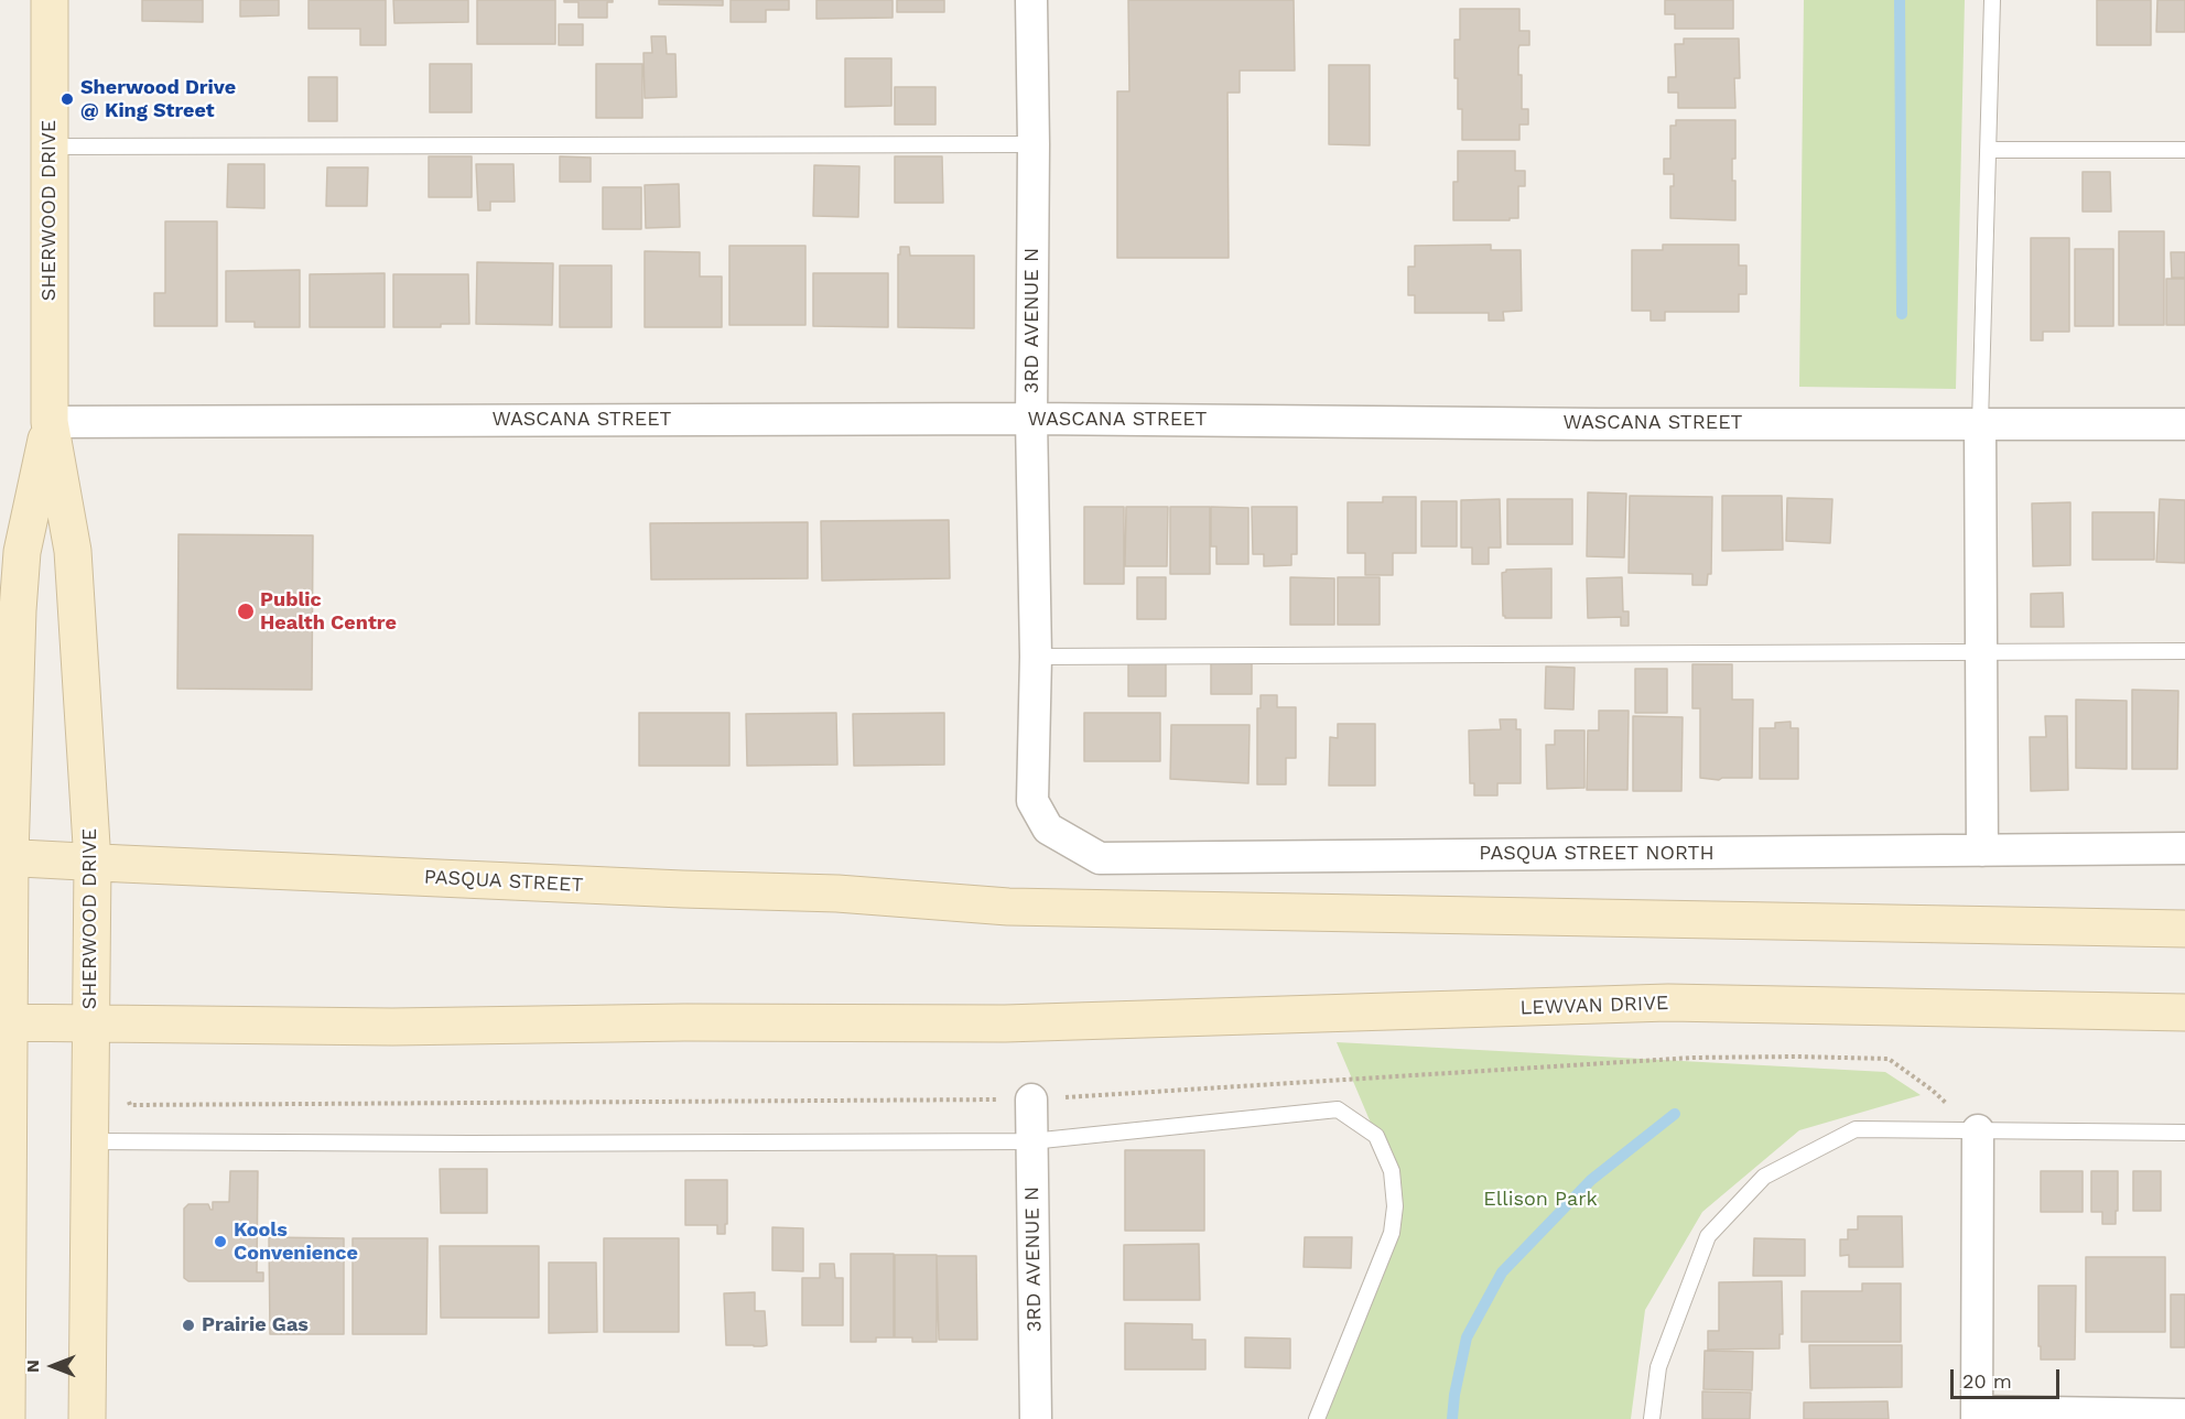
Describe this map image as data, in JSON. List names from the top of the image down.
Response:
{
  "streets": {
    "main road": ["SHERWOOD DRIVE", "PASQUA STREET", "LEWVAN DRIVE"],
    "street": ["3RD AVENUE N", "WASCANA STREET", "PASQUA STREET NORTH"]
  },
  "crossings": [
    ["SHERWOOD DRIVE", "WASCANA STREET"],
    ["SHERWOOD DRIVE", "PASQUA STREET"],
    ["SHERWOOD DRIVE", "LEWVAN DRIVE"],
    ["3RD AVENUE N", "WASCANA STREET"],
    ["3RD AVENUE N", "PASQUA STREET NORTH"]
  ],
  "parks": ["Ellison Park"],
  "places": [
    "Sherwood Drive @ King Street",
    "Public Health Centre",
    "Kools Convenience",
    "Prairie Gas"
  ],
  "scale_bar": "20 m",
  "north": "left"
}
